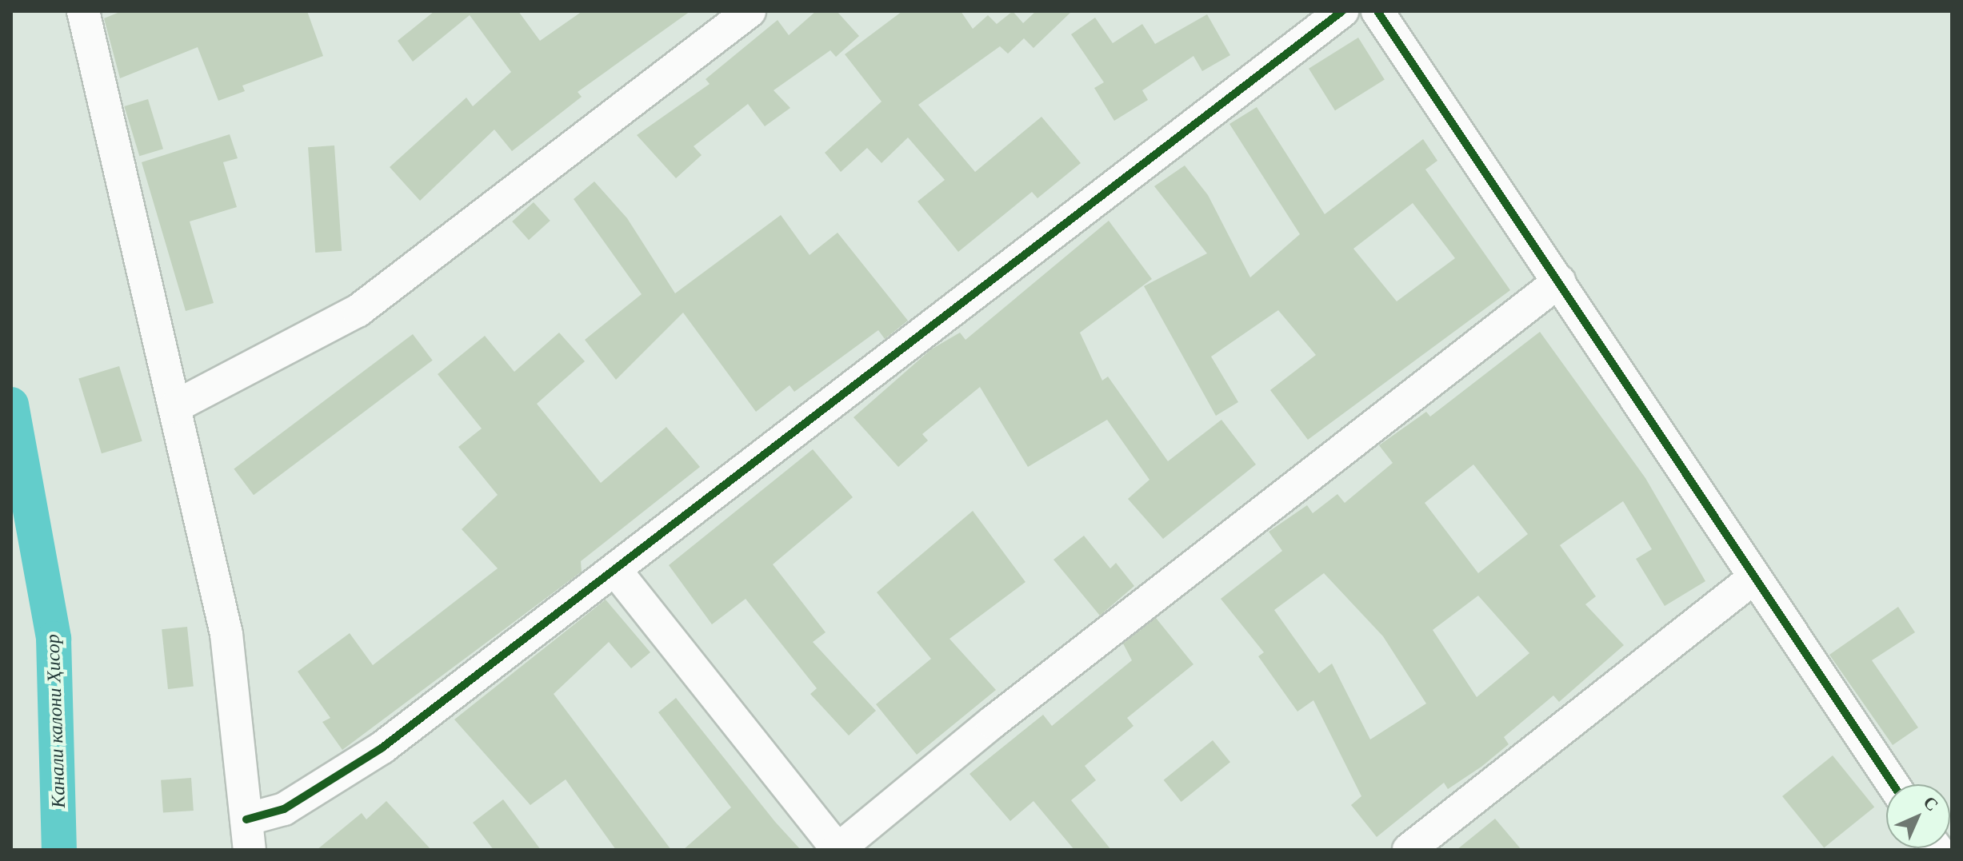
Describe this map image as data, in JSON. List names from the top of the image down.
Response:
{
  "water": ["Канали калони Ҳисор"],
  "north": "top right"
}
